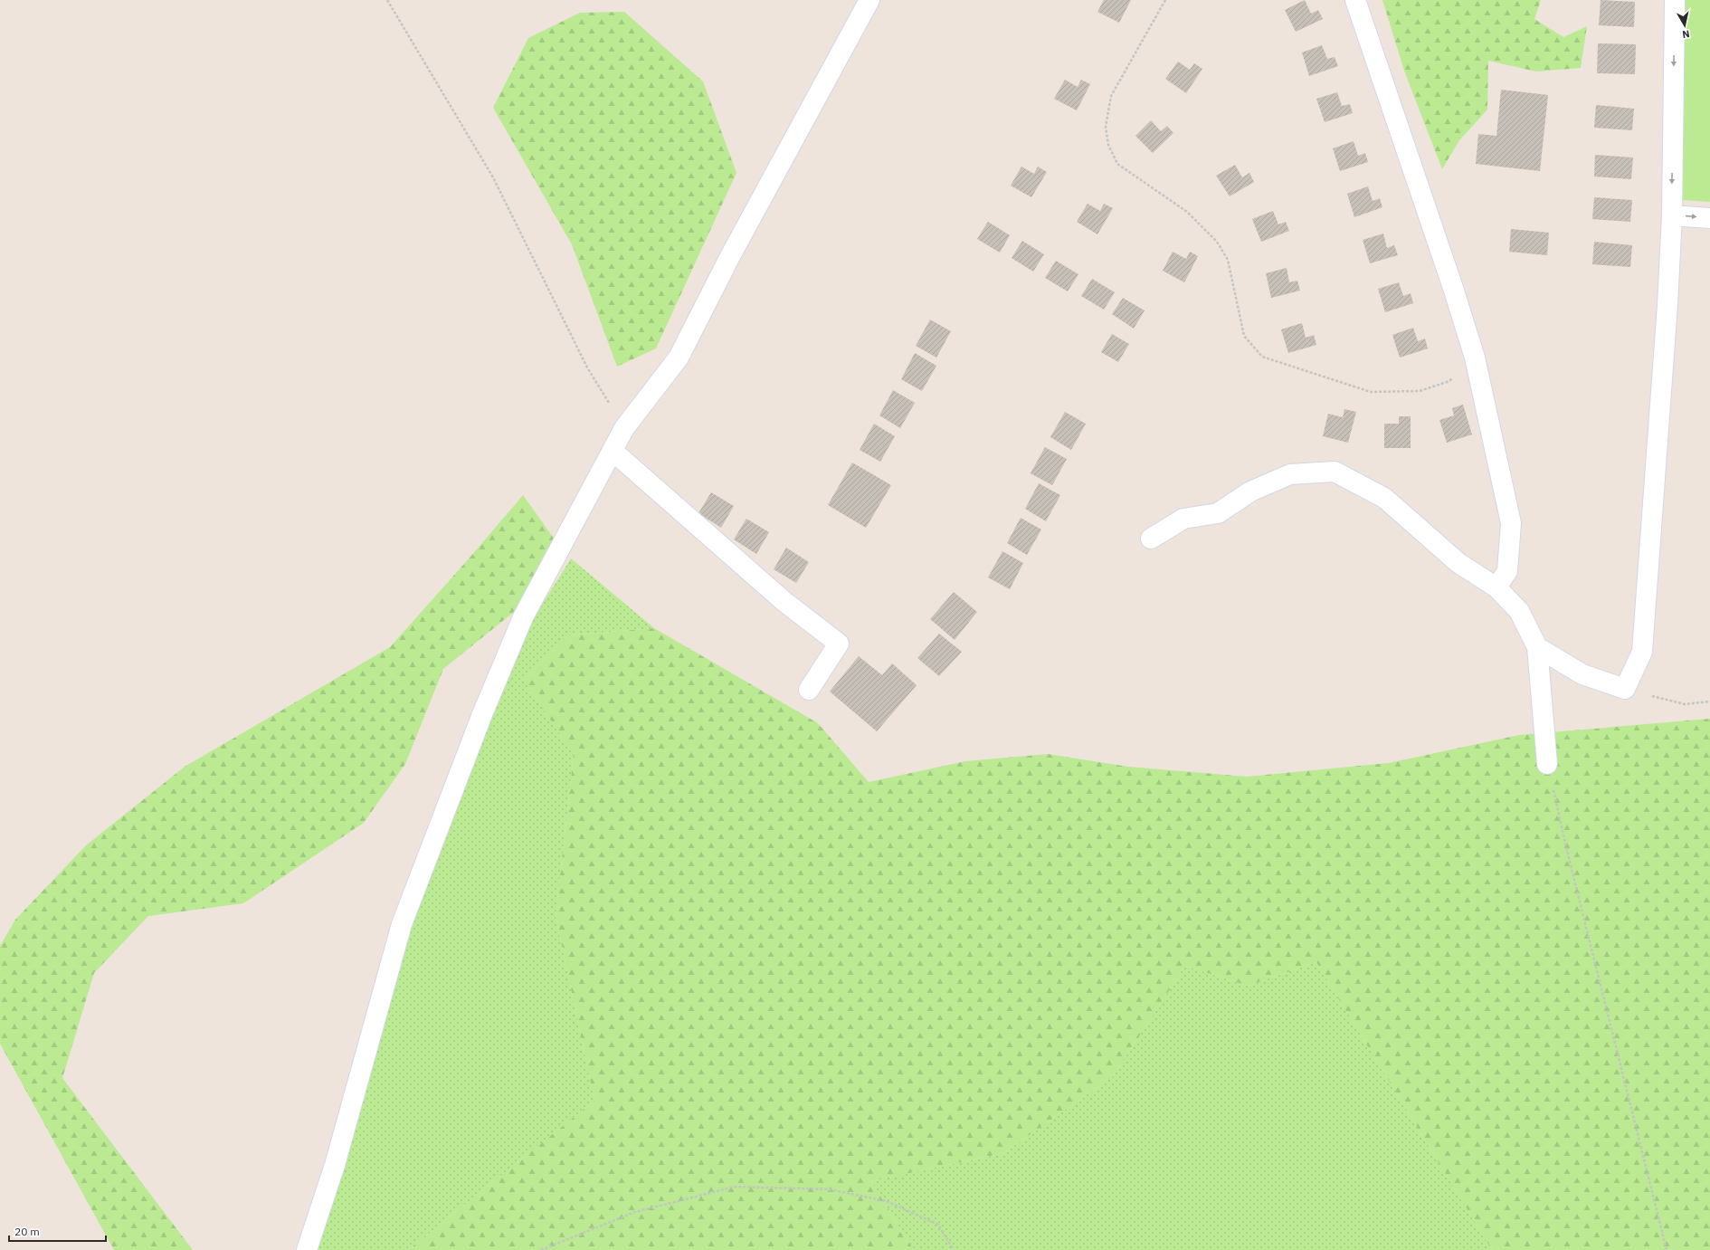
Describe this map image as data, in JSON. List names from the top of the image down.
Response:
{
  "scale_bar": "20 m",
  "north": "bottom"
}
